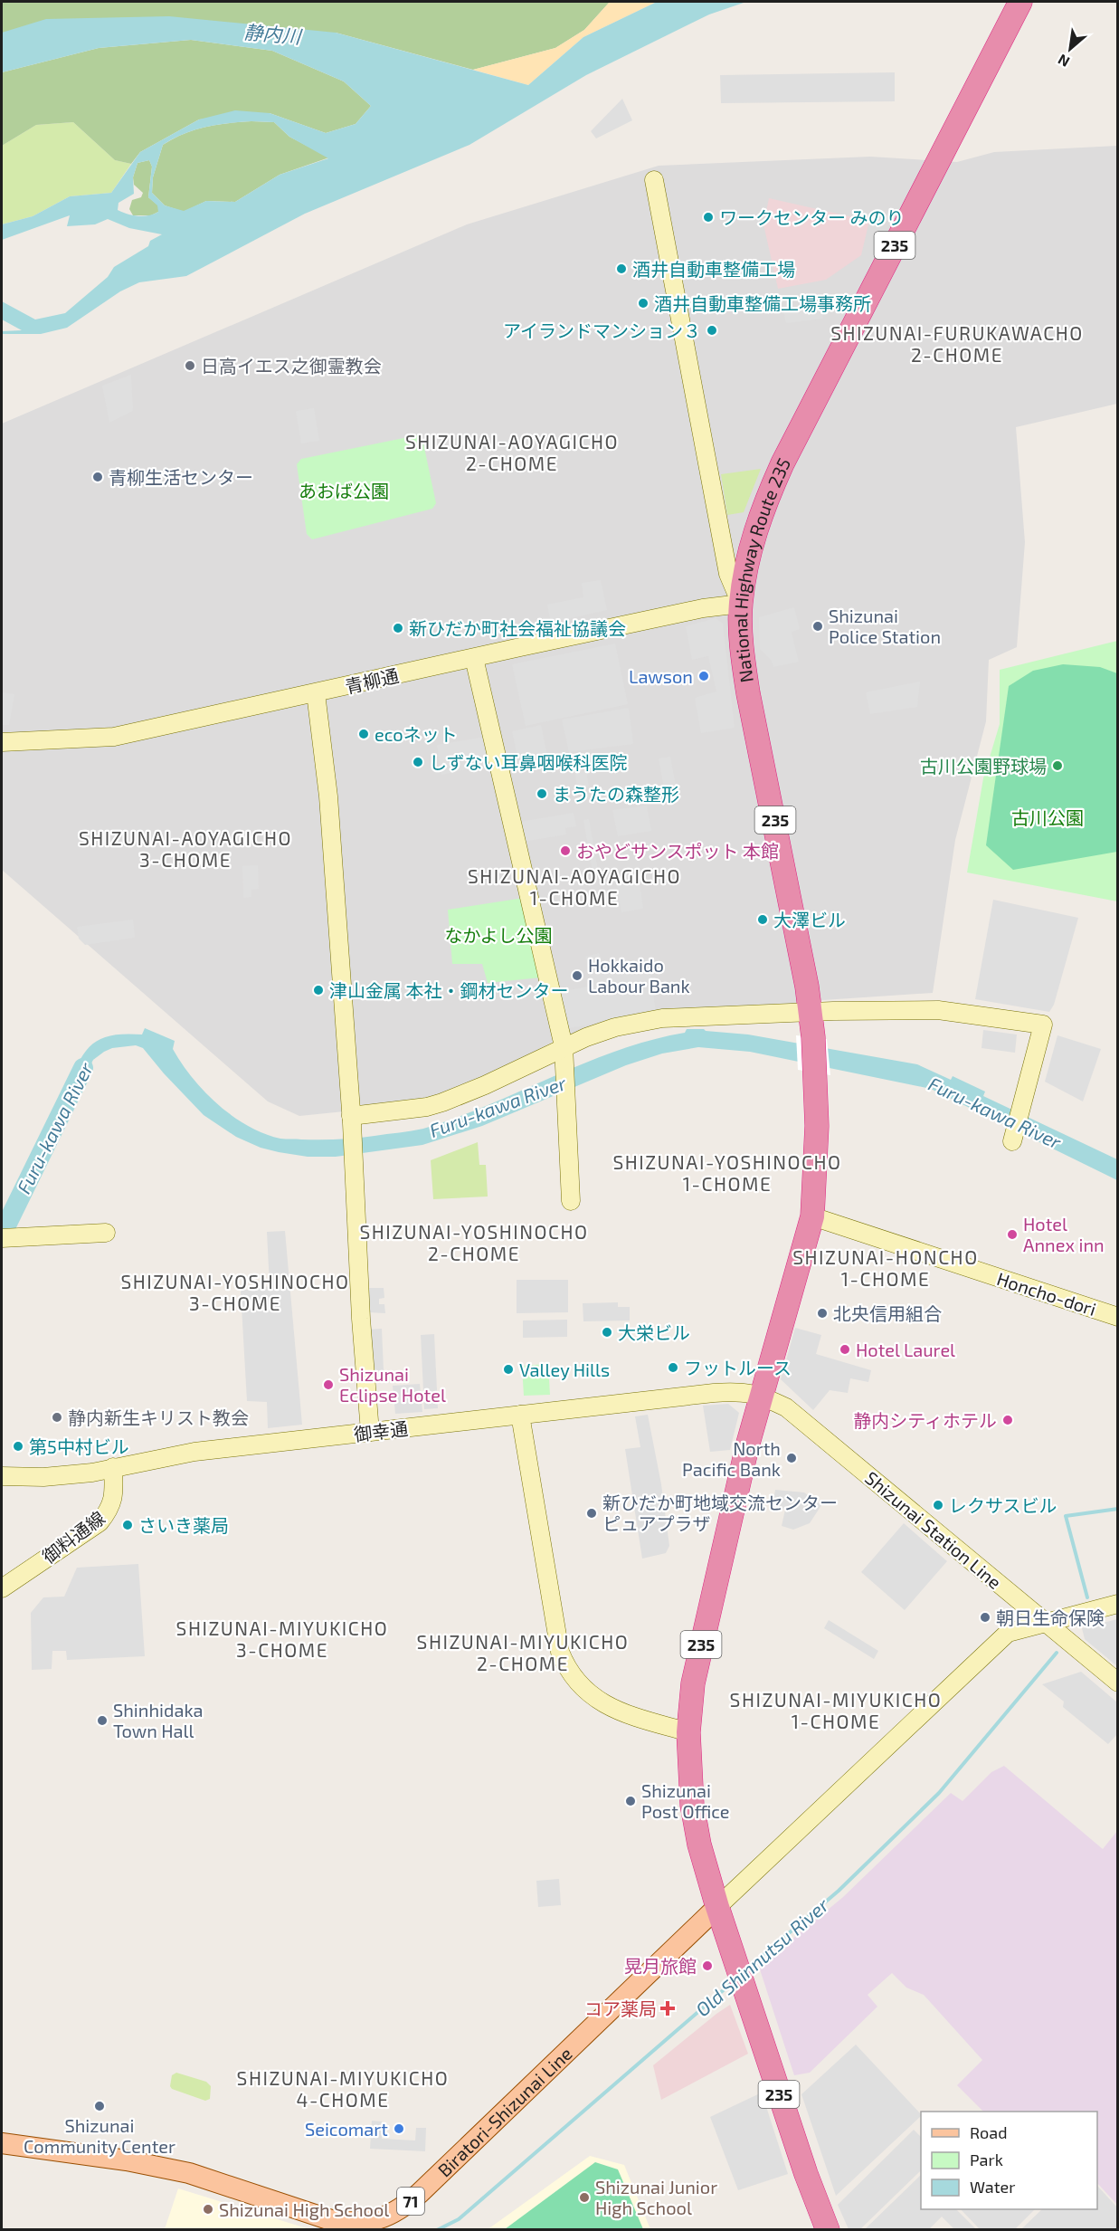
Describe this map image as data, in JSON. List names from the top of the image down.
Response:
{
  "streets": {
    "highway": ["235", "National Highway Route 235"],
    "main road": ["Biratori-Shizunai Line", "71"],
    "street": [
      "青柳通",
      "御幸通",
      "Shizunai Station Line",
      "御料通線"
    ]
  },
  "crossings": [
    ["National Highway Route 235", "青柳通"],
    ["National Highway Route 235", "御幸通"],
    ["National Highway Route 235", "Shizunai Station Line"],
    ["National Highway Route 235", "Biratori-Shizunai Line"],
    ["御幸通", "Shizunai Station Line"],
    ["御幸通", "御料通線"]
  ],
  "districts": [
    "SHIZUNAI-FURUKAWACHO 2-CHOME",
    "SHIZUNAI-AOYAGICHO 2-CHOME",
    "SHIZUNAI-AOYAGICHO 3-CHOME",
    "SHIZUNAI-AOYAGICHO 1-CHOME",
    "SHIZUNAI-YOSHINOCHO 1-CHOME",
    "SHIZUNAI-YOSHINOCHO 2-CHOME",
    "SHIZUNAI-HONCHO 1-CHOME",
    "SHIZUNAI-YOSHINOCHO 3-CHOME",
    "SHIZUNAI-MIYUKICHO 3-CHOME",
    "SHIZUNAI-MIYUKICHO 2-CHOME",
    "SHIZUNAI-MIYUKICHO 1-CHOME",
    "SHIZUNAI-MIYUKICHO 4-CHOME"
  ],
  "water": ["静内川", "Furu-kawa River", "Old Shinnutsu River"],
  "parks": ["あおば公園", "古川公園", "なかよし公園"],
  "places": {
    "other": [
      "ワークセンター みのり",
      "酒井自動車整備工場",
      "酒井自動車整備工場事務所",
      "アイランドマンション３",
      "日高イエス之御霊教会",
      "青柳生活センター",
      "Shizunai Police Station",
      "新ひだか町社会福祉協議会",
      "Lawson",
      "ecoネット",
      "しずない耳鼻咽喉科医院",
      "古川公園野球場",
      "まうたの森整形",
      "おやどサンスポット 本館",
      "大澤ビル",
      "Hokkaido Labour Bank",
      "津山金属 本社・鋼材センター",
      "Hotel Annex inn",
      "北央信用組合",
      "大栄ビル",
      "Hotel Laurel",
      "フットルース",
      "Valley Hills",
      "Shizunai Eclipse Hotel",
      "静内新生キリスト教会",
      "静内シティホテル",
      "第5中村ビル",
      "North Pacific Bank",
      "レクサスビル",
      "新ひだか町地域交流センター ピュアプラザ",
      "さいき薬局",
      "朝日生命保険",
      "Shinhidaka Town Hall",
      "Shizunai Post Office",
      "晃月旅館",
      "Shizunai Community Center",
      "Seicomart",
      "Shizunai Junior High School",
      "Shizunai High School"
    ],
    "health": ["コア薬局"]
  },
  "legend": ["Road", "Park", "Water"],
  "north": "bottom left"
}
